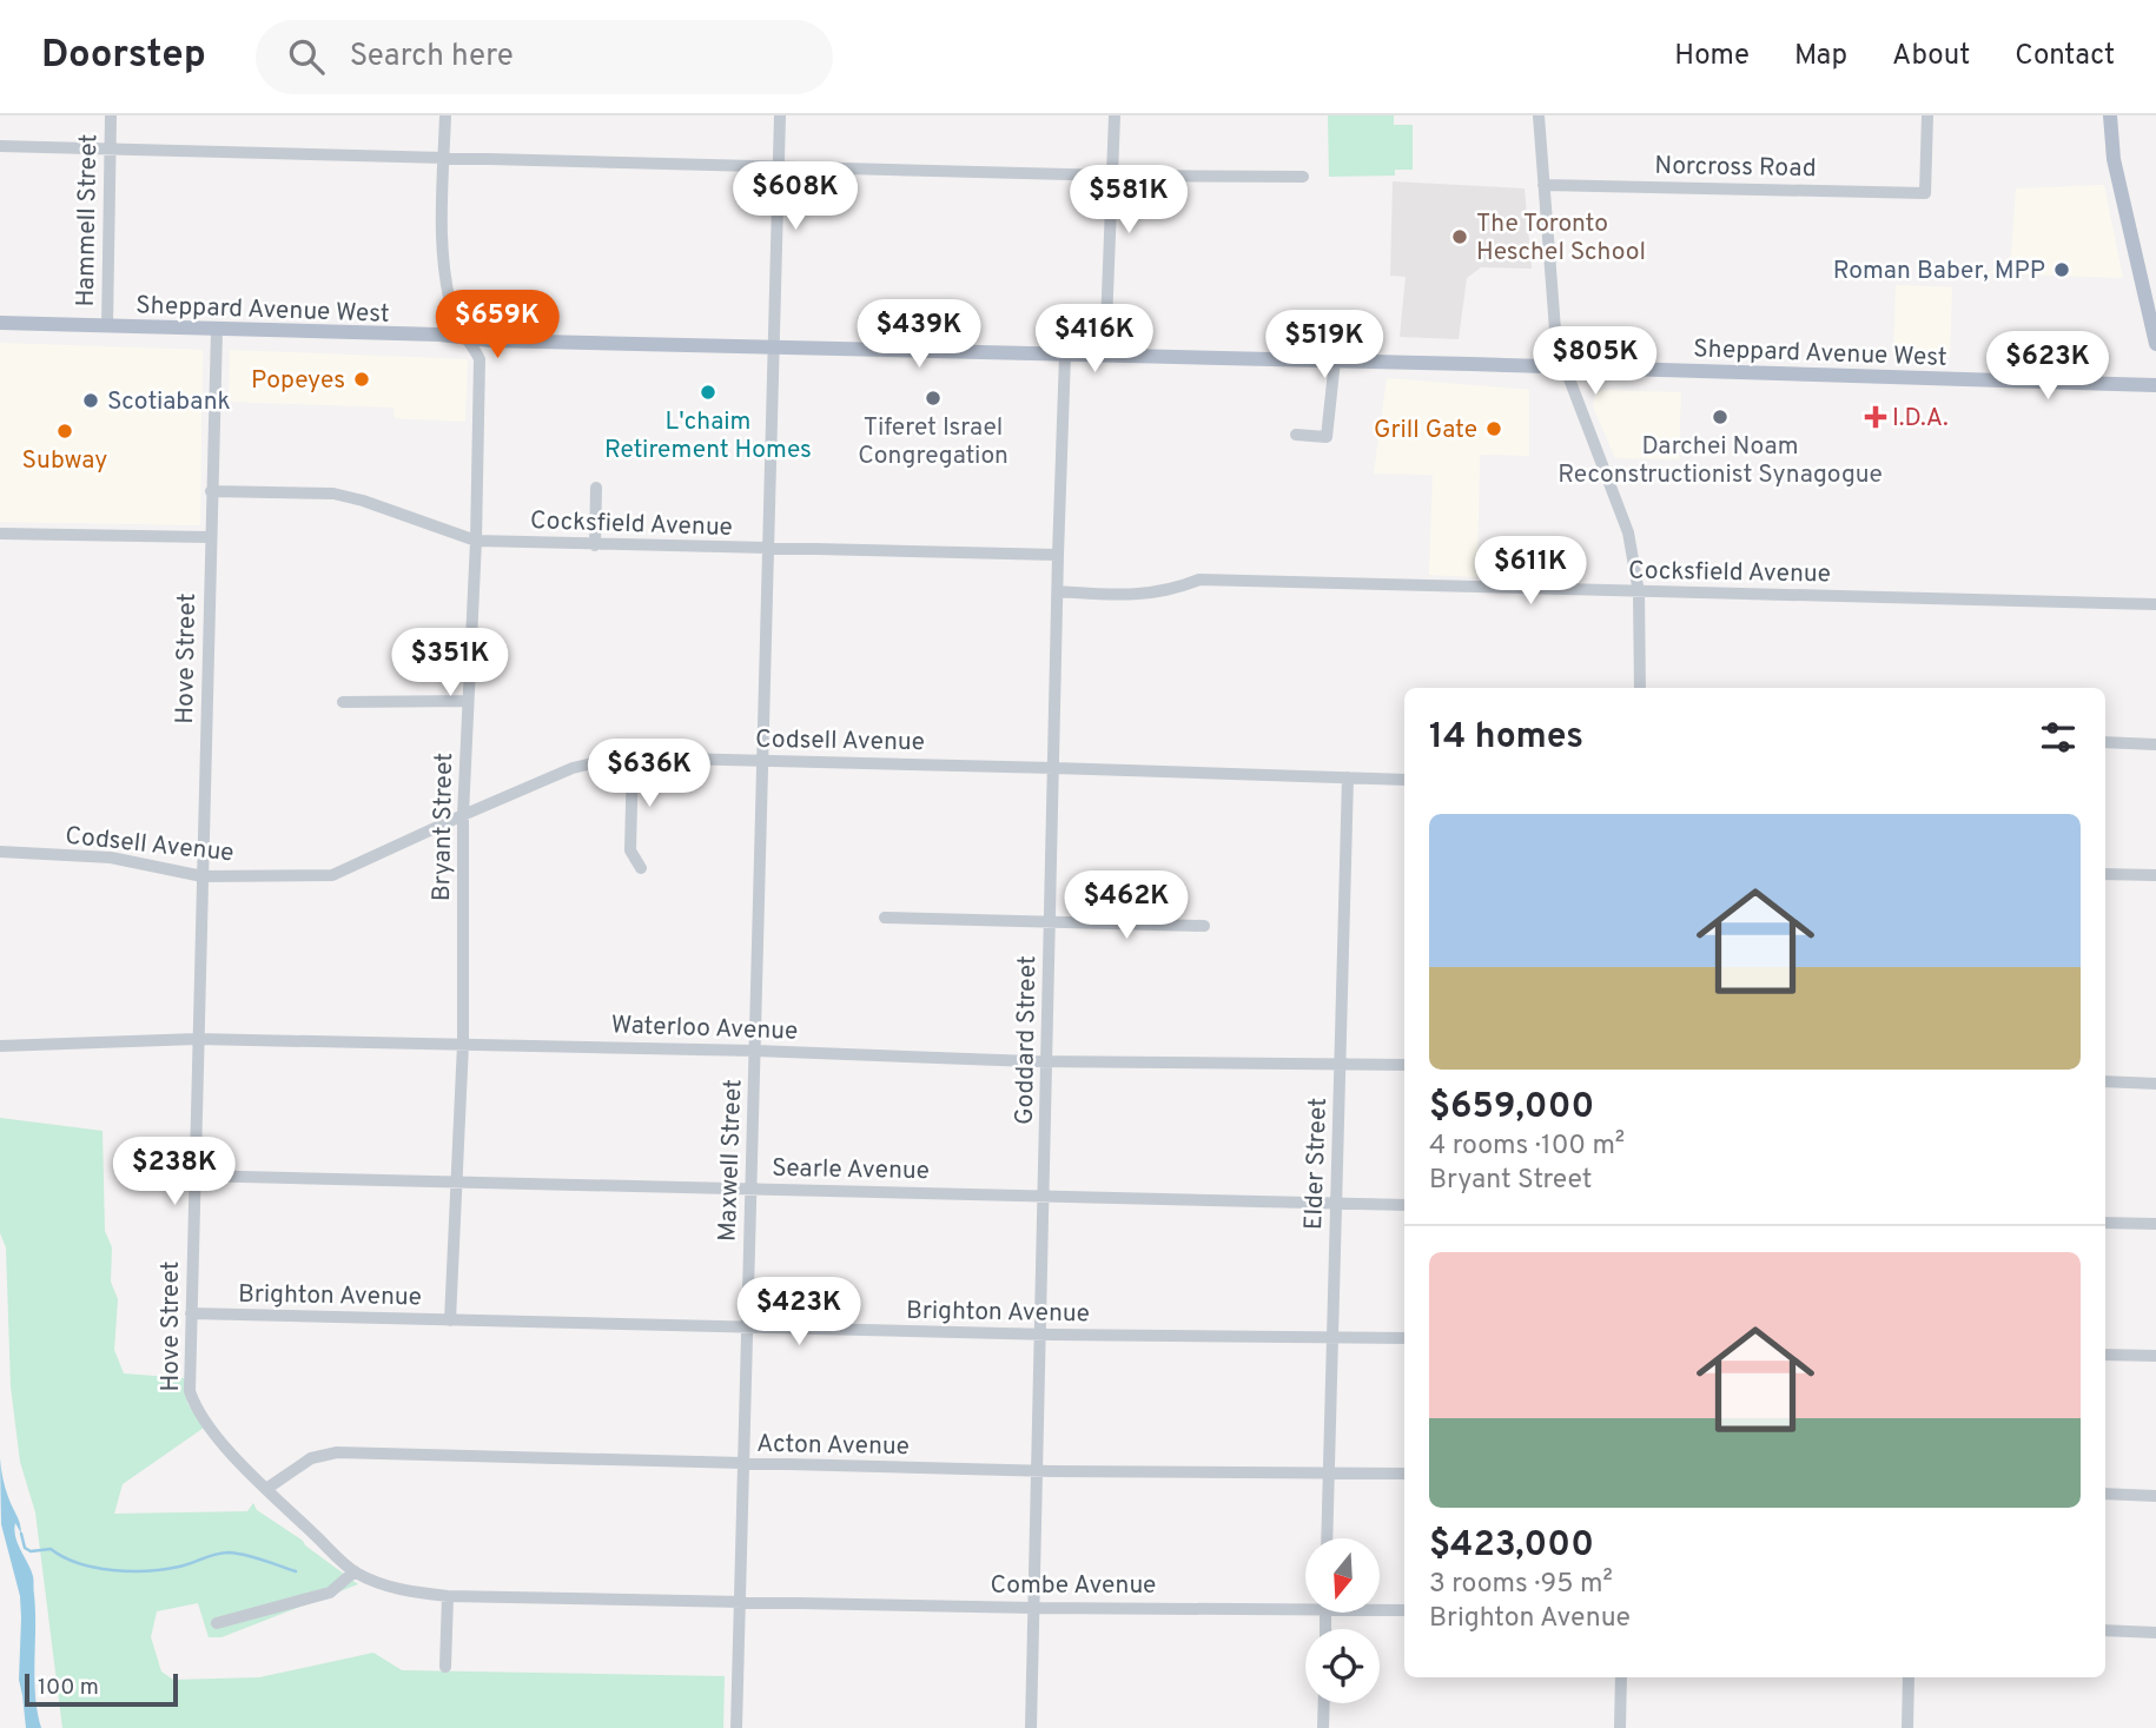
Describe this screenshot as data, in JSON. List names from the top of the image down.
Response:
{
  "streets": {
    "main road": ["Sheppard Avenue West"],
    "street": [
      "Norcross Road",
      "Hammell Street",
      "Cocksfield Avenue",
      "Hove Street",
      "Codsell Avenue",
      "Bryant Street",
      "Waterloo Avenue",
      "Goddard Street",
      "Maxwell Street",
      "Elder Street",
      "Searle Avenue",
      "Brighton Avenue",
      "Acton Avenue",
      "Combe Avenue"
    ]
  },
  "crossings": [
    ["Hammell Street", "Sheppard Avenue West"],
    ["Sheppard Avenue West", "Hove Street"],
    ["Sheppard Avenue West", "Bryant Street"],
    ["Sheppard Avenue West", "Goddard Street"],
    ["Sheppard Avenue West", "Maxwell Street"],
    ["Cocksfield Avenue", "Hove Street"],
    ["Cocksfield Avenue", "Bryant Street"],
    ["Cocksfield Avenue", "Goddard Street"],
    ["Cocksfield Avenue", "Maxwell Street"],
    ["Hove Street", "Codsell Avenue"],
    ["Hove Street", "Waterloo Avenue"],
    ["Hove Street", "Maxwell Street"],
    ["Hove Street", "Searle Avenue"],
    ["Hove Street", "Brighton Avenue"],
    ["Hove Street", "Acton Avenue"],
    ["Hove Street", "Combe Avenue"],
    ["Codsell Avenue", "Bryant Street"],
    ["Codsell Avenue", "Goddard Street"],
    ["Codsell Avenue", "Maxwell Street"],
    ["Codsell Avenue", "Elder Street"],
    ["Bryant Street", "Waterloo Avenue"],
    ["Bryant Street", "Searle Avenue"],
    ["Bryant Street", "Brighton Avenue"],
    ["Waterloo Avenue", "Goddard Street"],
    ["Waterloo Avenue", "Maxwell Street"],
    ["Waterloo Avenue", "Elder Street"],
    ["Goddard Street", "Searle Avenue"],
    ["Goddard Street", "Brighton Avenue"],
    ["Goddard Street", "Acton Avenue"],
    ["Goddard Street", "Combe Avenue"],
    ["Maxwell Street", "Searle Avenue"],
    ["Maxwell Street", "Brighton Avenue"],
    ["Maxwell Street", "Acton Avenue"],
    ["Maxwell Street", "Combe Avenue"],
    ["Elder Street", "Searle Avenue"],
    ["Elder Street", "Brighton Avenue"],
    ["Elder Street", "Acton Avenue"]
  ],
  "places": {
    "other": [
      "The Toronto Heschel School",
      "Roman Baber, MPP",
      "Popeyes",
      "L'chaim Retirement Homes",
      "Tiferet Israel Congregation",
      "Scotiabank",
      "Darchei Noam Reconstructionist Synagogue",
      "Grill Gate",
      "Subway"
    ],
    "health": ["I.D.A."]
  },
  "scale_bar": "100 m",
  "north": "bottom",
  "page": {
    "header": "Doorstep",
    "search": "Search here",
    "nav": [
      "Home",
      "Map",
      "About",
      "Contact"
    ],
    "price": [
      "$608K",
      "$581K",
      "$659K",
      "$439K",
      "$416K",
      "$519K",
      "$805K",
      "$623K",
      "$611K",
      "$351K",
      "$636K",
      "$462K",
      "$238K",
      "$423K"
    ],
    "heading": "14 homes",
    "list": [
      {
        "name": "$659,000",
        "note": "4 rooms · 100 m² · Bryant Street"
      },
      {
        "name": "$423,000",
        "note": "3 rooms · 95 m² · Brighton Avenue"
      }
    ],
    "scale": "100 m"
  }
}
